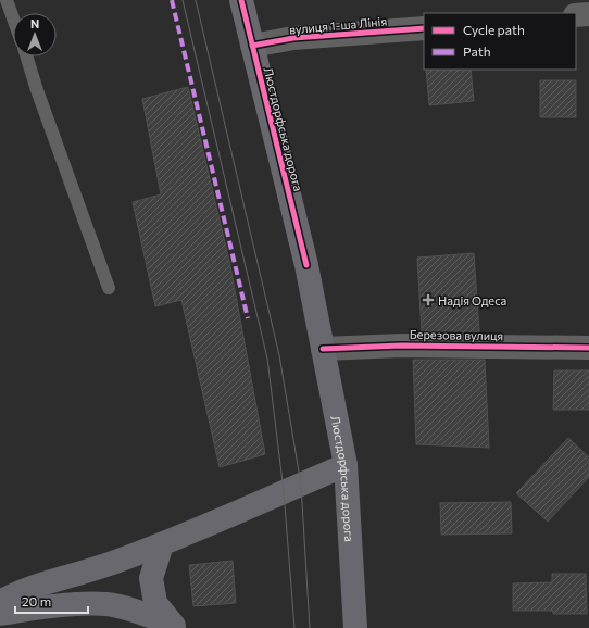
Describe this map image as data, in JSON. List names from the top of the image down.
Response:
{
  "streets": {
    "main road": ["Люстдорфська дорога"],
    "street": ["вулиця 1-ша Лінія", "Березова вулиця"]
  },
  "crossings": [
    ["вулиця 1-ша Лінія", "Люстдорфська дорога"],
    ["Люстдорфська дорога", "Березова вулиця"]
  ],
  "places": {
    "health": ["Надія Одеса"]
  },
  "legend": ["Cycle path", "Path"],
  "scale_bar": "20 m",
  "north": "top"
}
